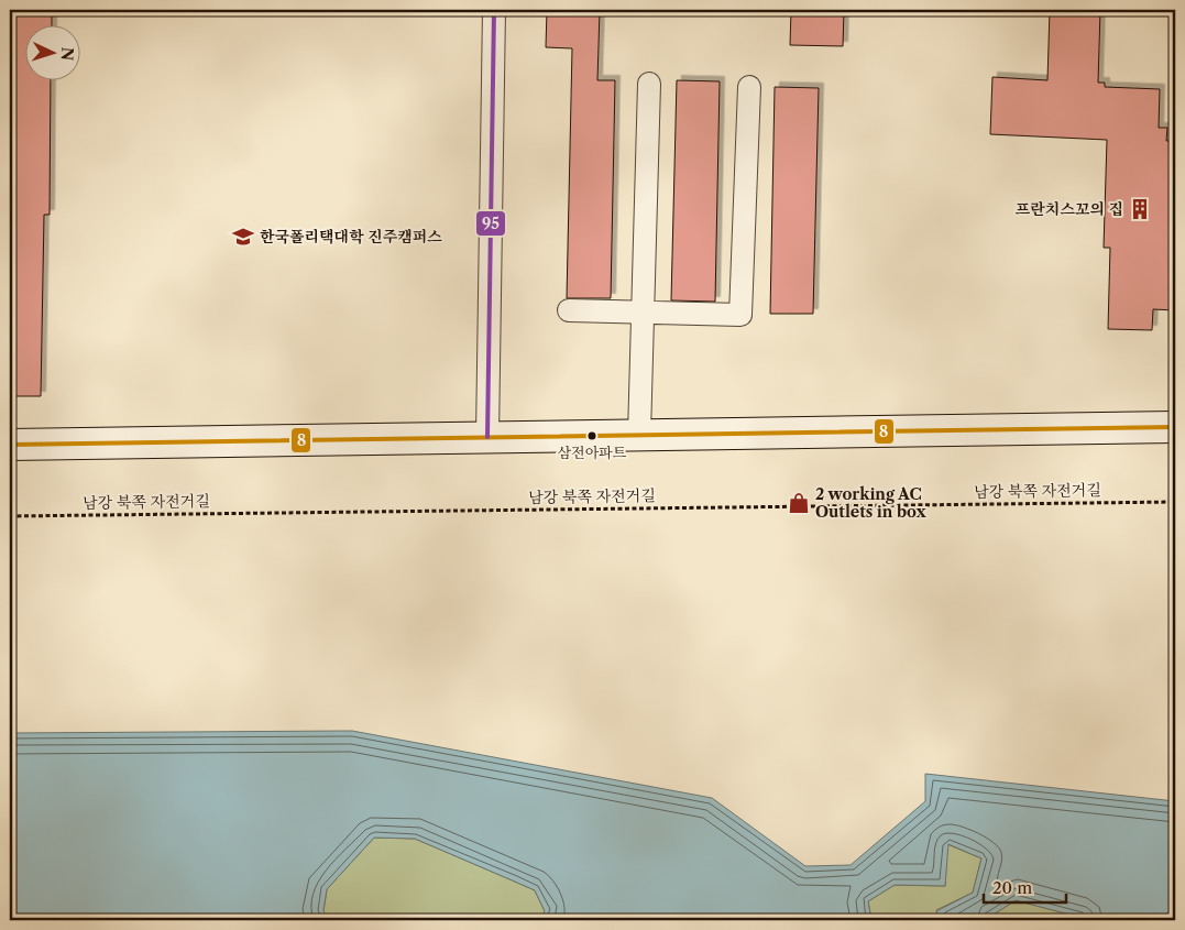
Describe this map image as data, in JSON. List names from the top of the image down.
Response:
{
  "streets": {
    "path": ["남강 북쪽 자전거길"]
  },
  "places": {
    "building": ["프란치스꼬의 집"],
    "school or university": ["한국폴리택대학 진주캠퍼스"],
    "other": ["삼전아파트"],
    "shop": ["2 working AC Outlets in box"]
  },
  "lines": ["transit line 95", "transit line 8"],
  "scale_bar": "20 m",
  "north": "right"
}
